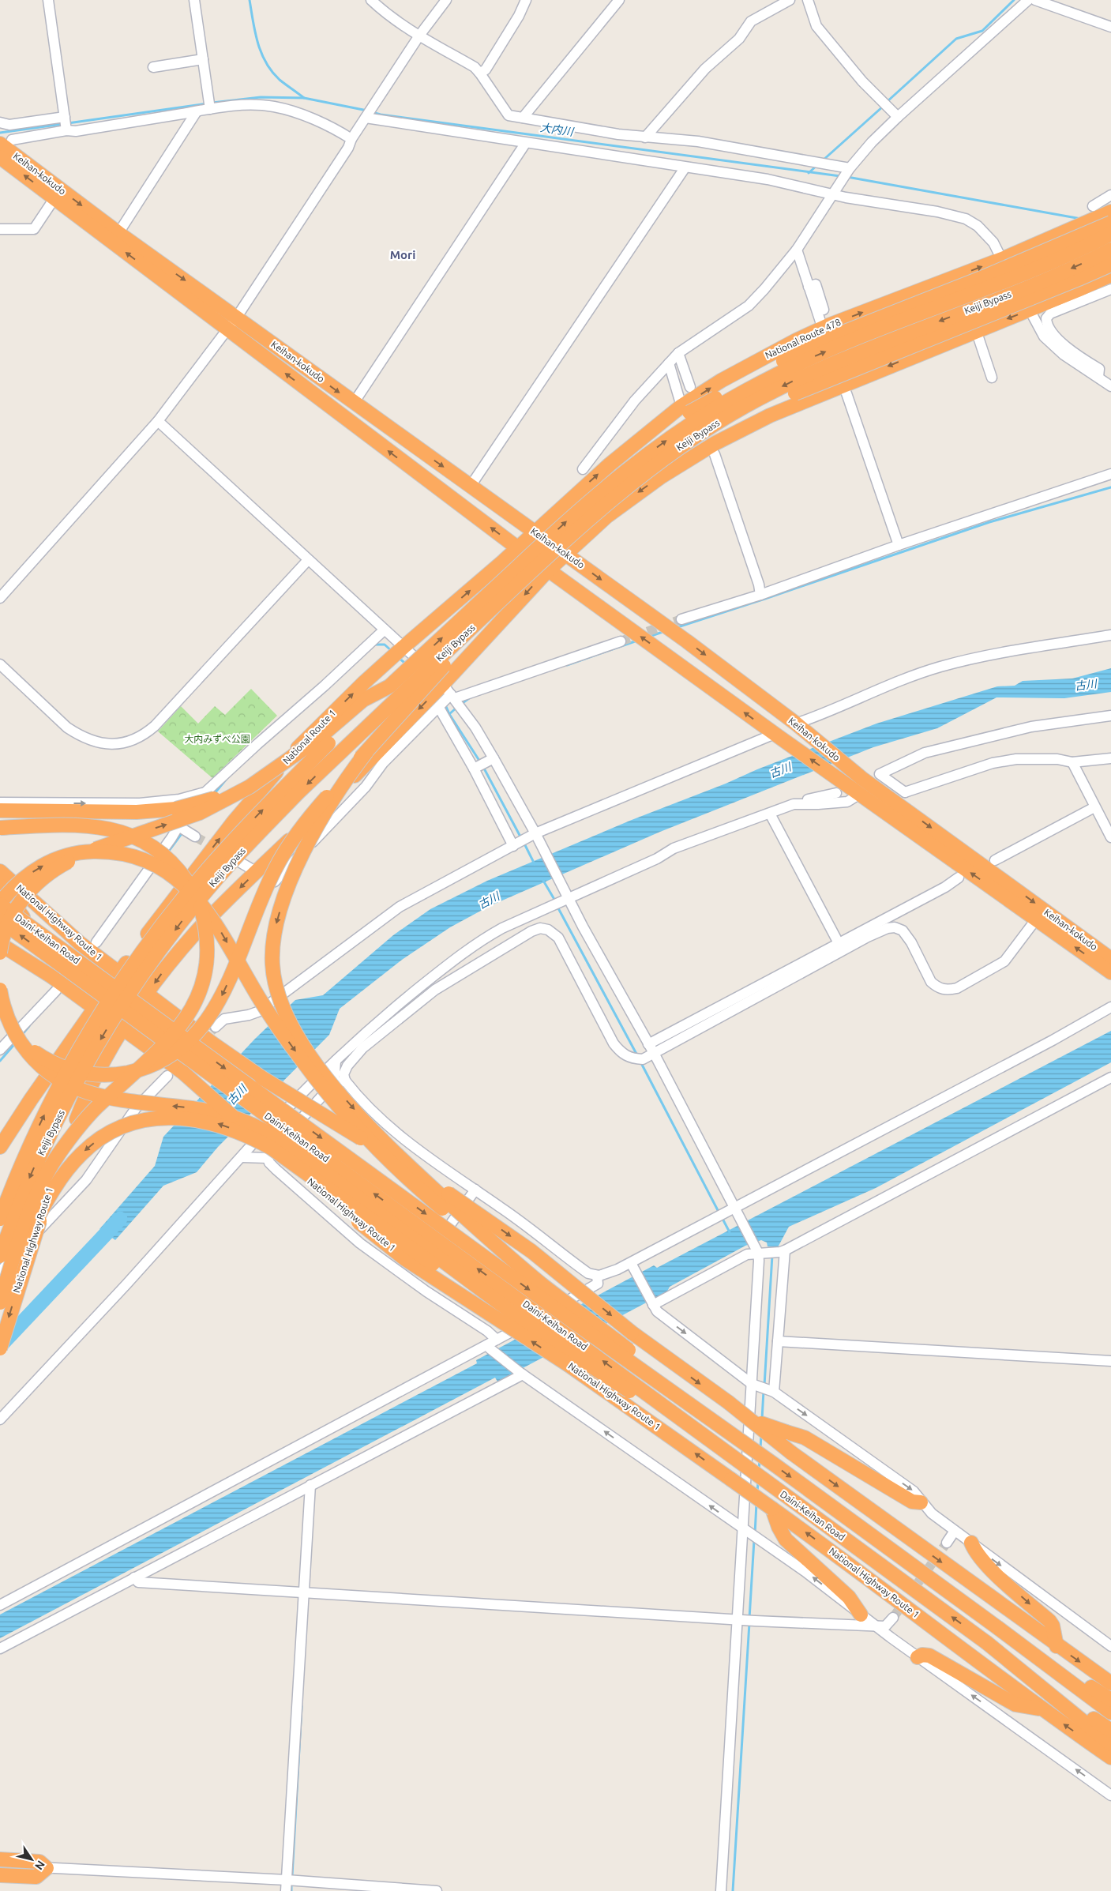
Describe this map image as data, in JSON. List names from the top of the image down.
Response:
{
  "streets": {
    "highway": [
      "Keihan-kokudo",
      "Keiji Bypass",
      "National Route 478",
      "National Route 1",
      "National Highway Route 1",
      "Daini-Keihan Road"
    ]
  },
  "crossings": [
    ["Keihan-kokudo", "Keiji Bypass"],
    ["Keihan-kokudo", "National Route 1"],
    ["National Route 1", "National Highway Route 1"]
  ],
  "districts": ["Mori"],
  "water": ["大内川", "古川"],
  "parks": ["大内みずべ公園"],
  "north": "bottom right"
}
